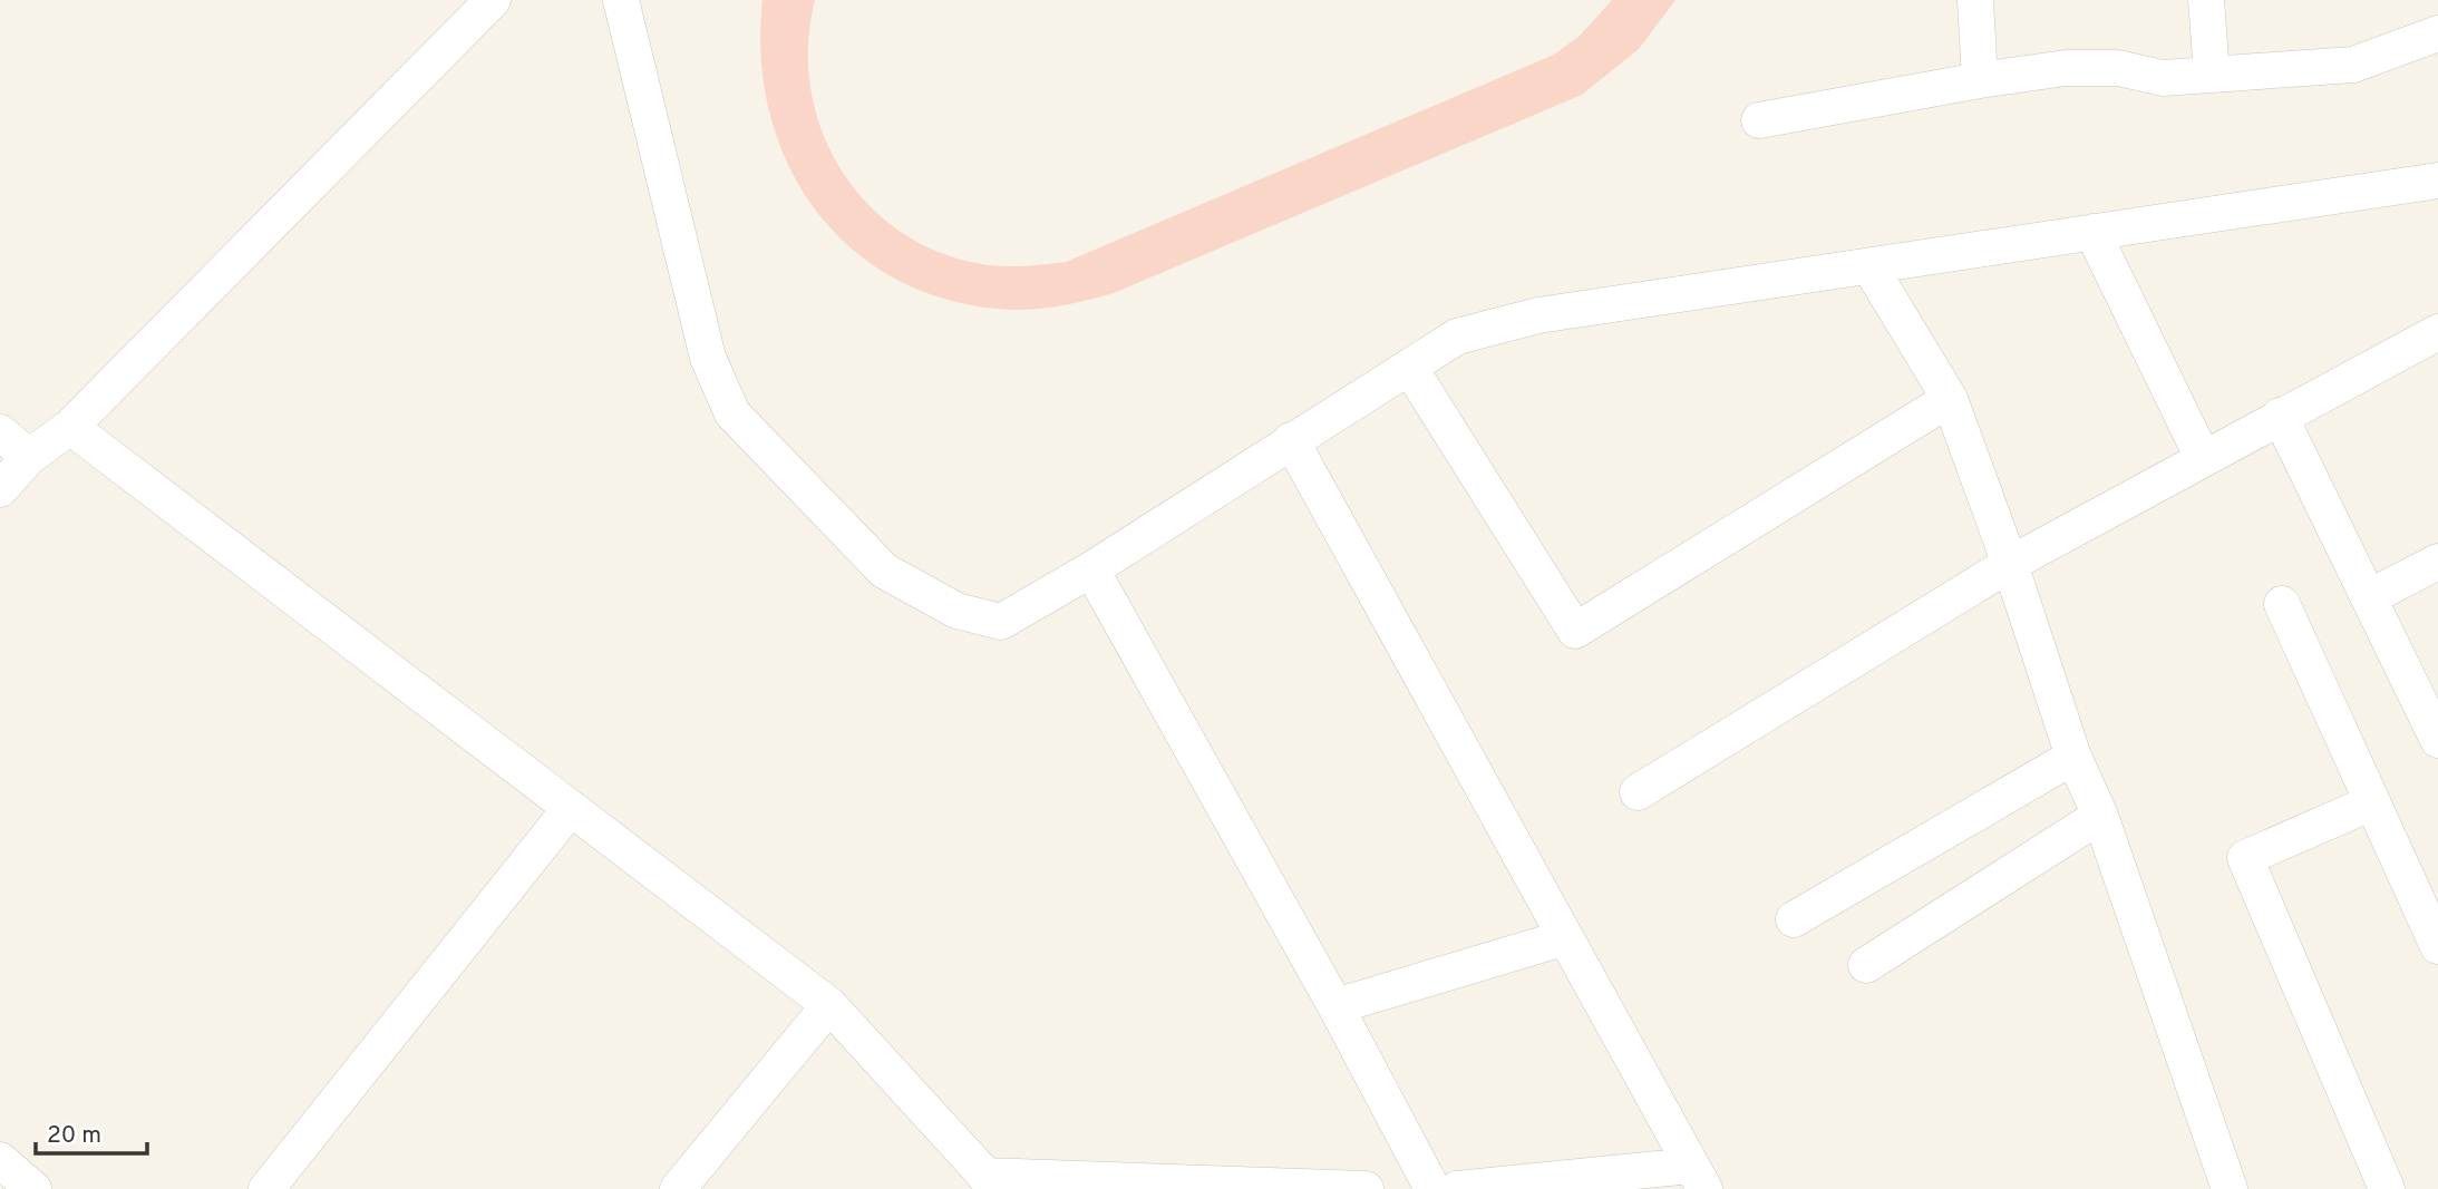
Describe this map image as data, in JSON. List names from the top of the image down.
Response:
{
  "scale_bar": "20 m"
}
